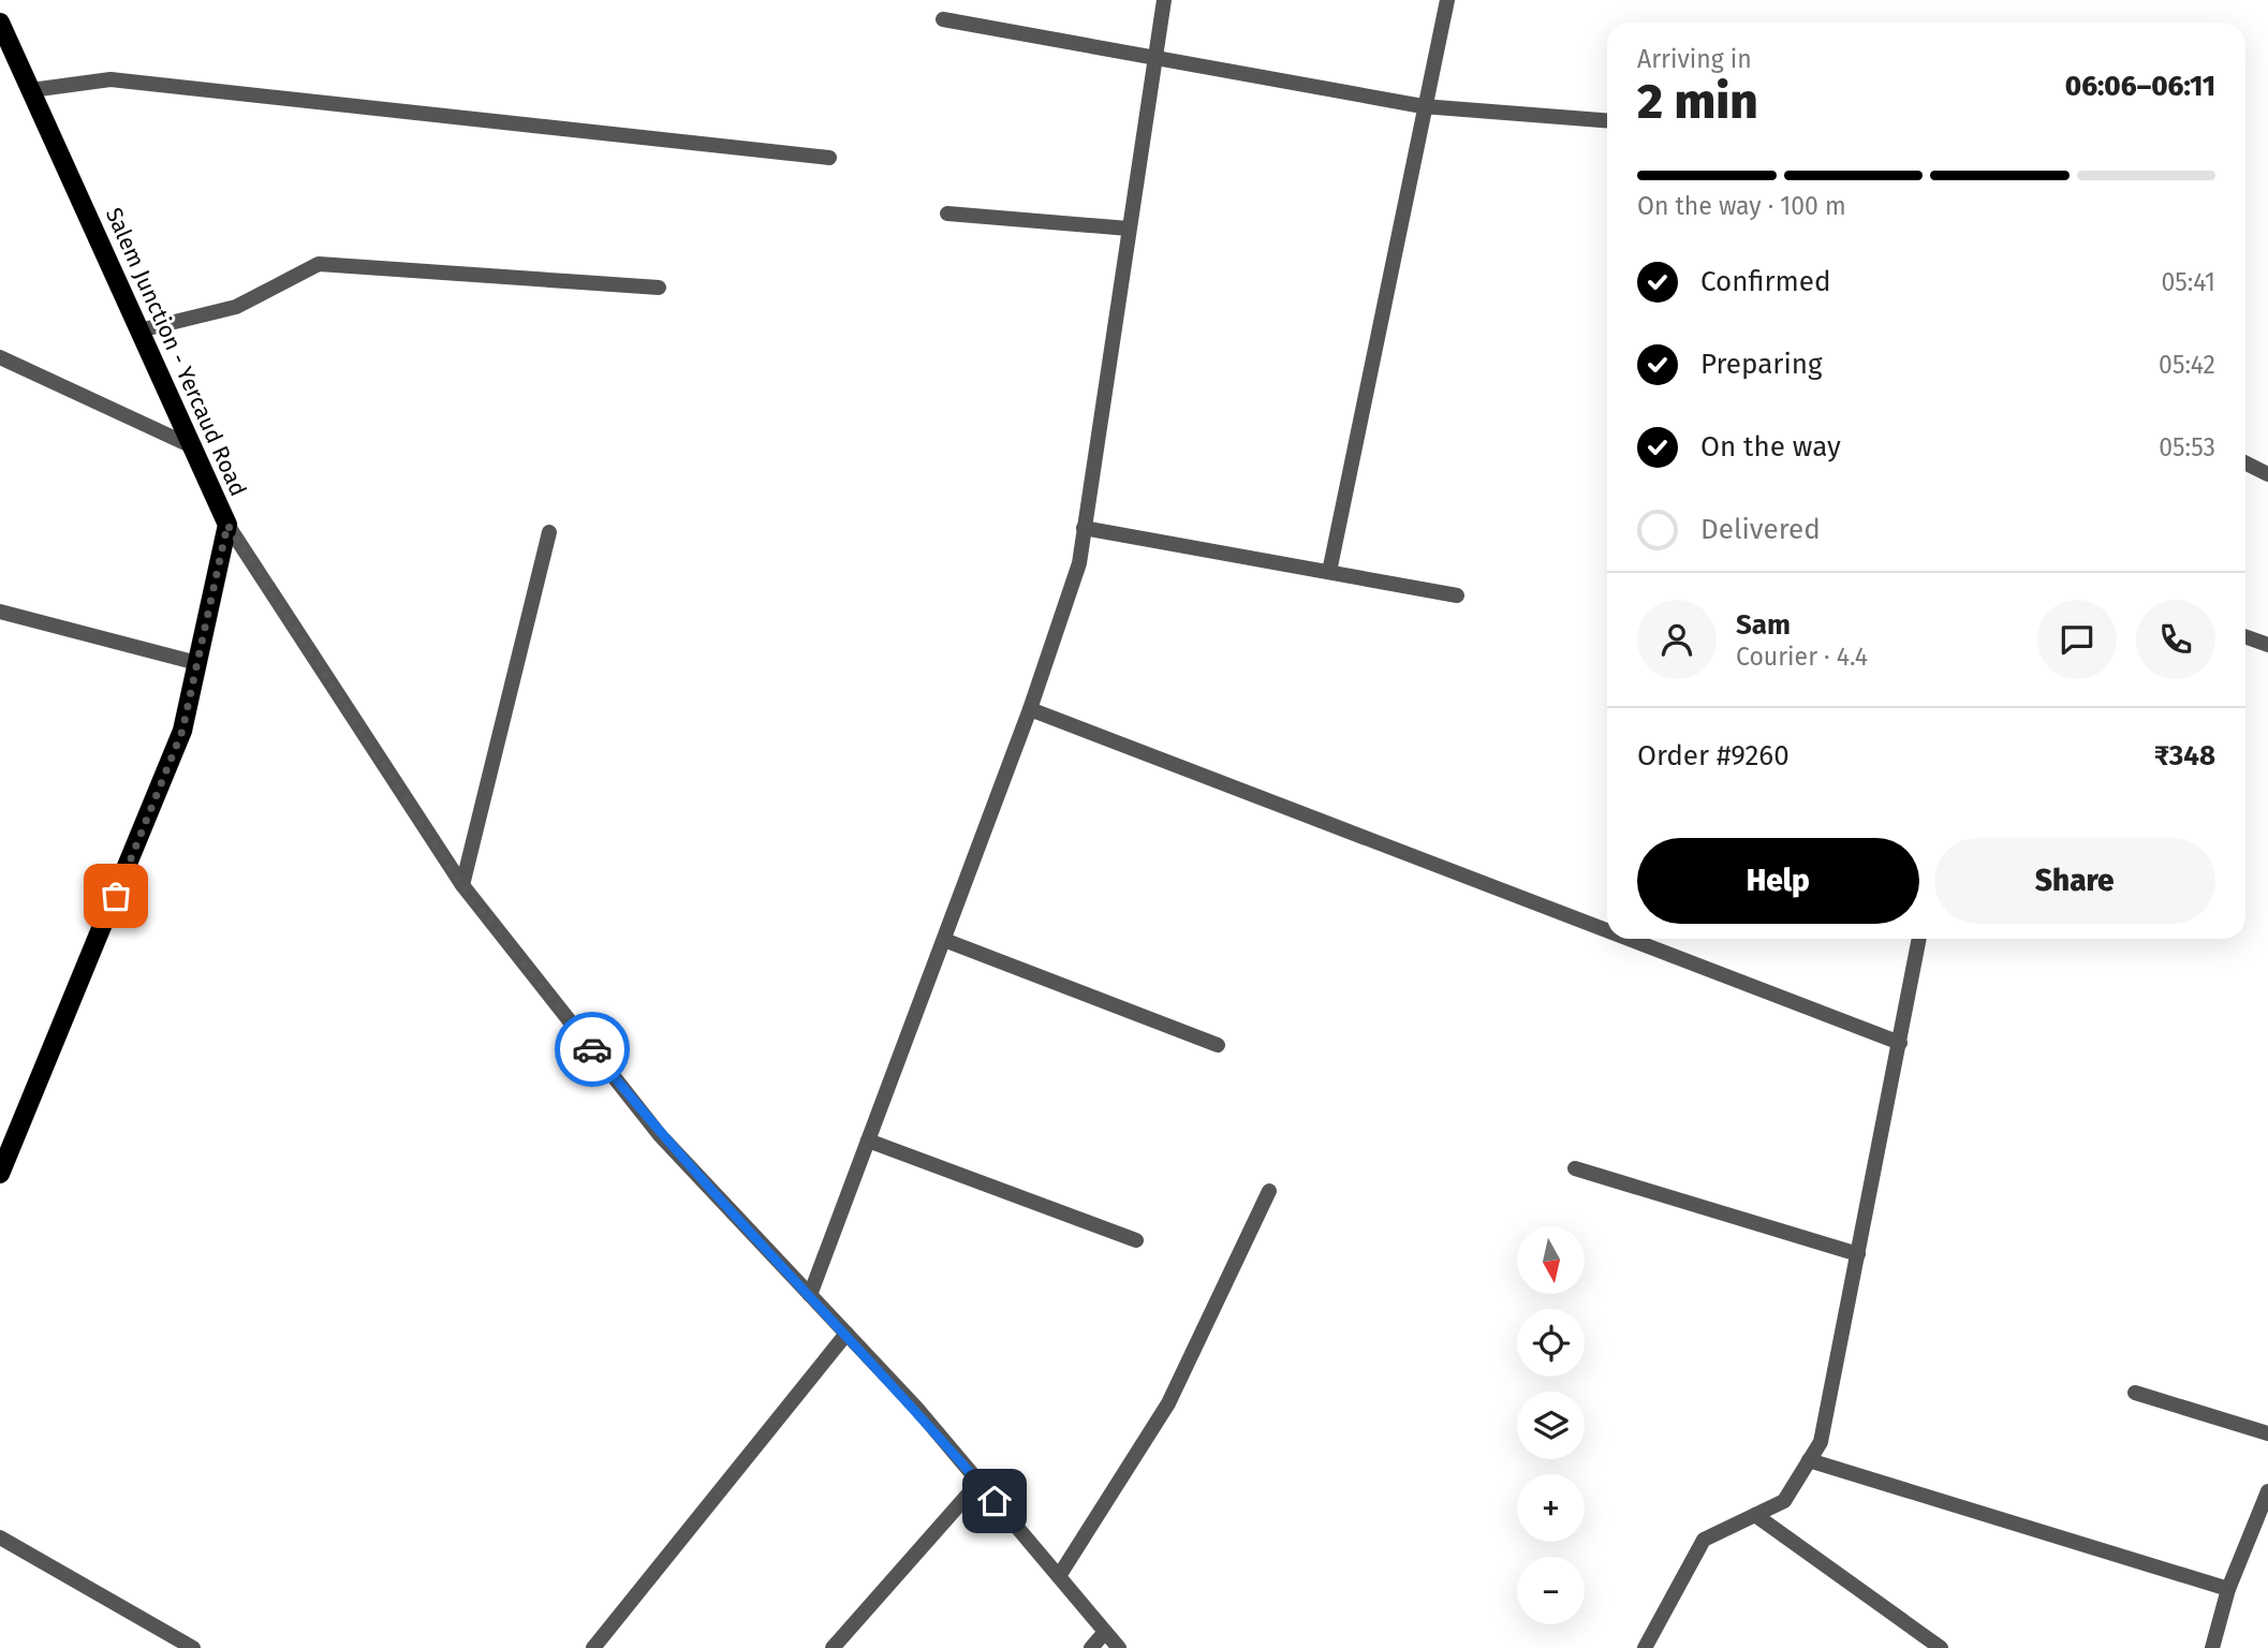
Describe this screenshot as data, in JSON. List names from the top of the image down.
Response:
{
  "streets": {
    "main road": ["Salem Junction - Yercaud Road"]
  },
  "north": "bottom",
  "page": {
    "heading": ["2 min", "Arriving in", "06:06–06:11"],
    "panel": [
      "Sam",
      "Courier · 4.4",
      "Order #9260",
      "₹348"
    ],
    "bar": "On the way · 100 m",
    "list": [
      ["Confirmed", "05:41"],
      ["Preparing", "05:42"],
      ["On the way", "05:53"],
      "Delivered"
    ],
    "buttons": ["Help", "Share"],
    "map_buttons": ["+", "−"]
  }
}
